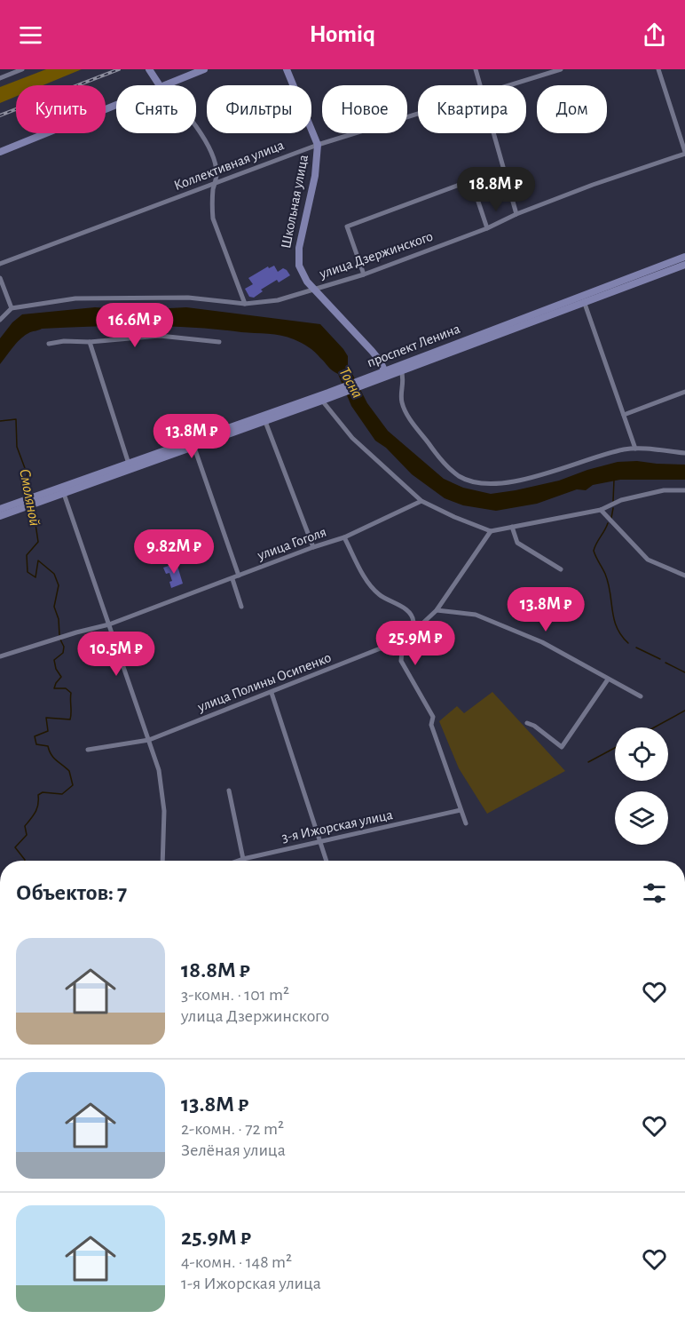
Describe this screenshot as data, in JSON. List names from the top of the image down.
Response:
{
  "streets": {
    "main road": ["Школьная улица", "проспект Ленина"],
    "street": [
      "Коллективная улица",
      "улица Дзержинского",
      "улица Гоголя",
      "улица Полины Осипенко",
      "3-я Ижорская улица"
    ]
  },
  "crossings": [
    ["Коллективная улица", "Школьная улица"],
    ["Школьная улица", "улица Дзержинского"],
    ["Школьная улица", "проспект Ленина"]
  ],
  "water": ["Тосна", "Смоляной"],
  "page": {
    "header": "Homiq",
    "chip": [
      "Купить",
      "Снять",
      "Фильтры",
      "Новое",
      "Квартира",
      "Дом"
    ],
    "price": [
      "18.8M ₽",
      "16.6M ₽",
      "13.8M ₽",
      "9.82M ₽",
      "13.8M ₽",
      "25.9M ₽",
      "10.5M ₽"
    ],
    "heading": "Объектов: 7",
    "list": [
      {
        "name": "18.8M ₽",
        "note": "3-комн. · 101 m² · улица Дзержинского"
      },
      {
        "name": "13.8M ₽",
        "note": "2-комн. · 72 m² · Зелёная улица"
      },
      {
        "name": "25.9M ₽",
        "note": "4-комн. · 148 m² · 1-я Ижорская улица"
      }
    ]
  }
}
